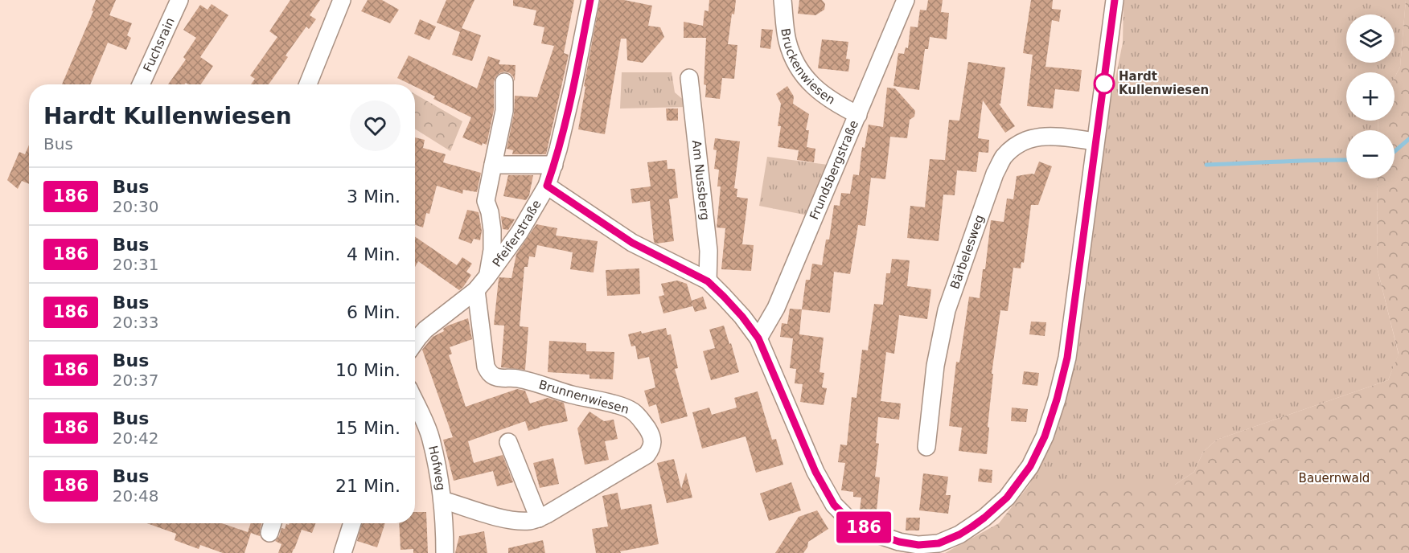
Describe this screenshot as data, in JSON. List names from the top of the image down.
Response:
{
  "streets": {
    "street": [
      "Fuchsrain",
      "Bruckenwiesen",
      "Frundsbergstraße",
      "Am Nussberg",
      "Pfeiferstraße",
      "Bärbelesweg",
      "Brunnenwiesen",
      "Hofweg"
    ]
  },
  "crossings": [
    ["Bruckenwiesen", "Frundsbergstraße"],
    ["Pfeiferstraße", "Brunnenwiesen"],
    ["Brunnenwiesen", "Hofweg"]
  ],
  "parks": ["Bauernwald"],
  "places": ["Hardt Kullenwiesen"],
  "lines": ["bus line 186"],
  "page": {
    "on_map": "186",
    "map_buttons": ["+", "−"],
    "heading": ["Hardt Kullenwiesen", "Bus"],
    "list": [
      {
        "mark": "186",
        "name": "Bus",
        "note": "20:30",
        "value": "3 Min."
      },
      {
        "mark": "186",
        "name": "Bus",
        "note": "20:31",
        "value": "4 Min."
      },
      {
        "mark": "186",
        "name": "Bus",
        "note": "20:33",
        "value": "6 Min."
      },
      {
        "mark": "186",
        "name": "Bus",
        "note": "20:37",
        "value": "10 Min."
      },
      {
        "mark": "186",
        "name": "Bus",
        "note": "20:42",
        "value": "15 Min."
      },
      {
        "mark": "186",
        "name": "Bus",
        "note": "20:48",
        "value": "21 Min."
      }
    ]
  }
}
